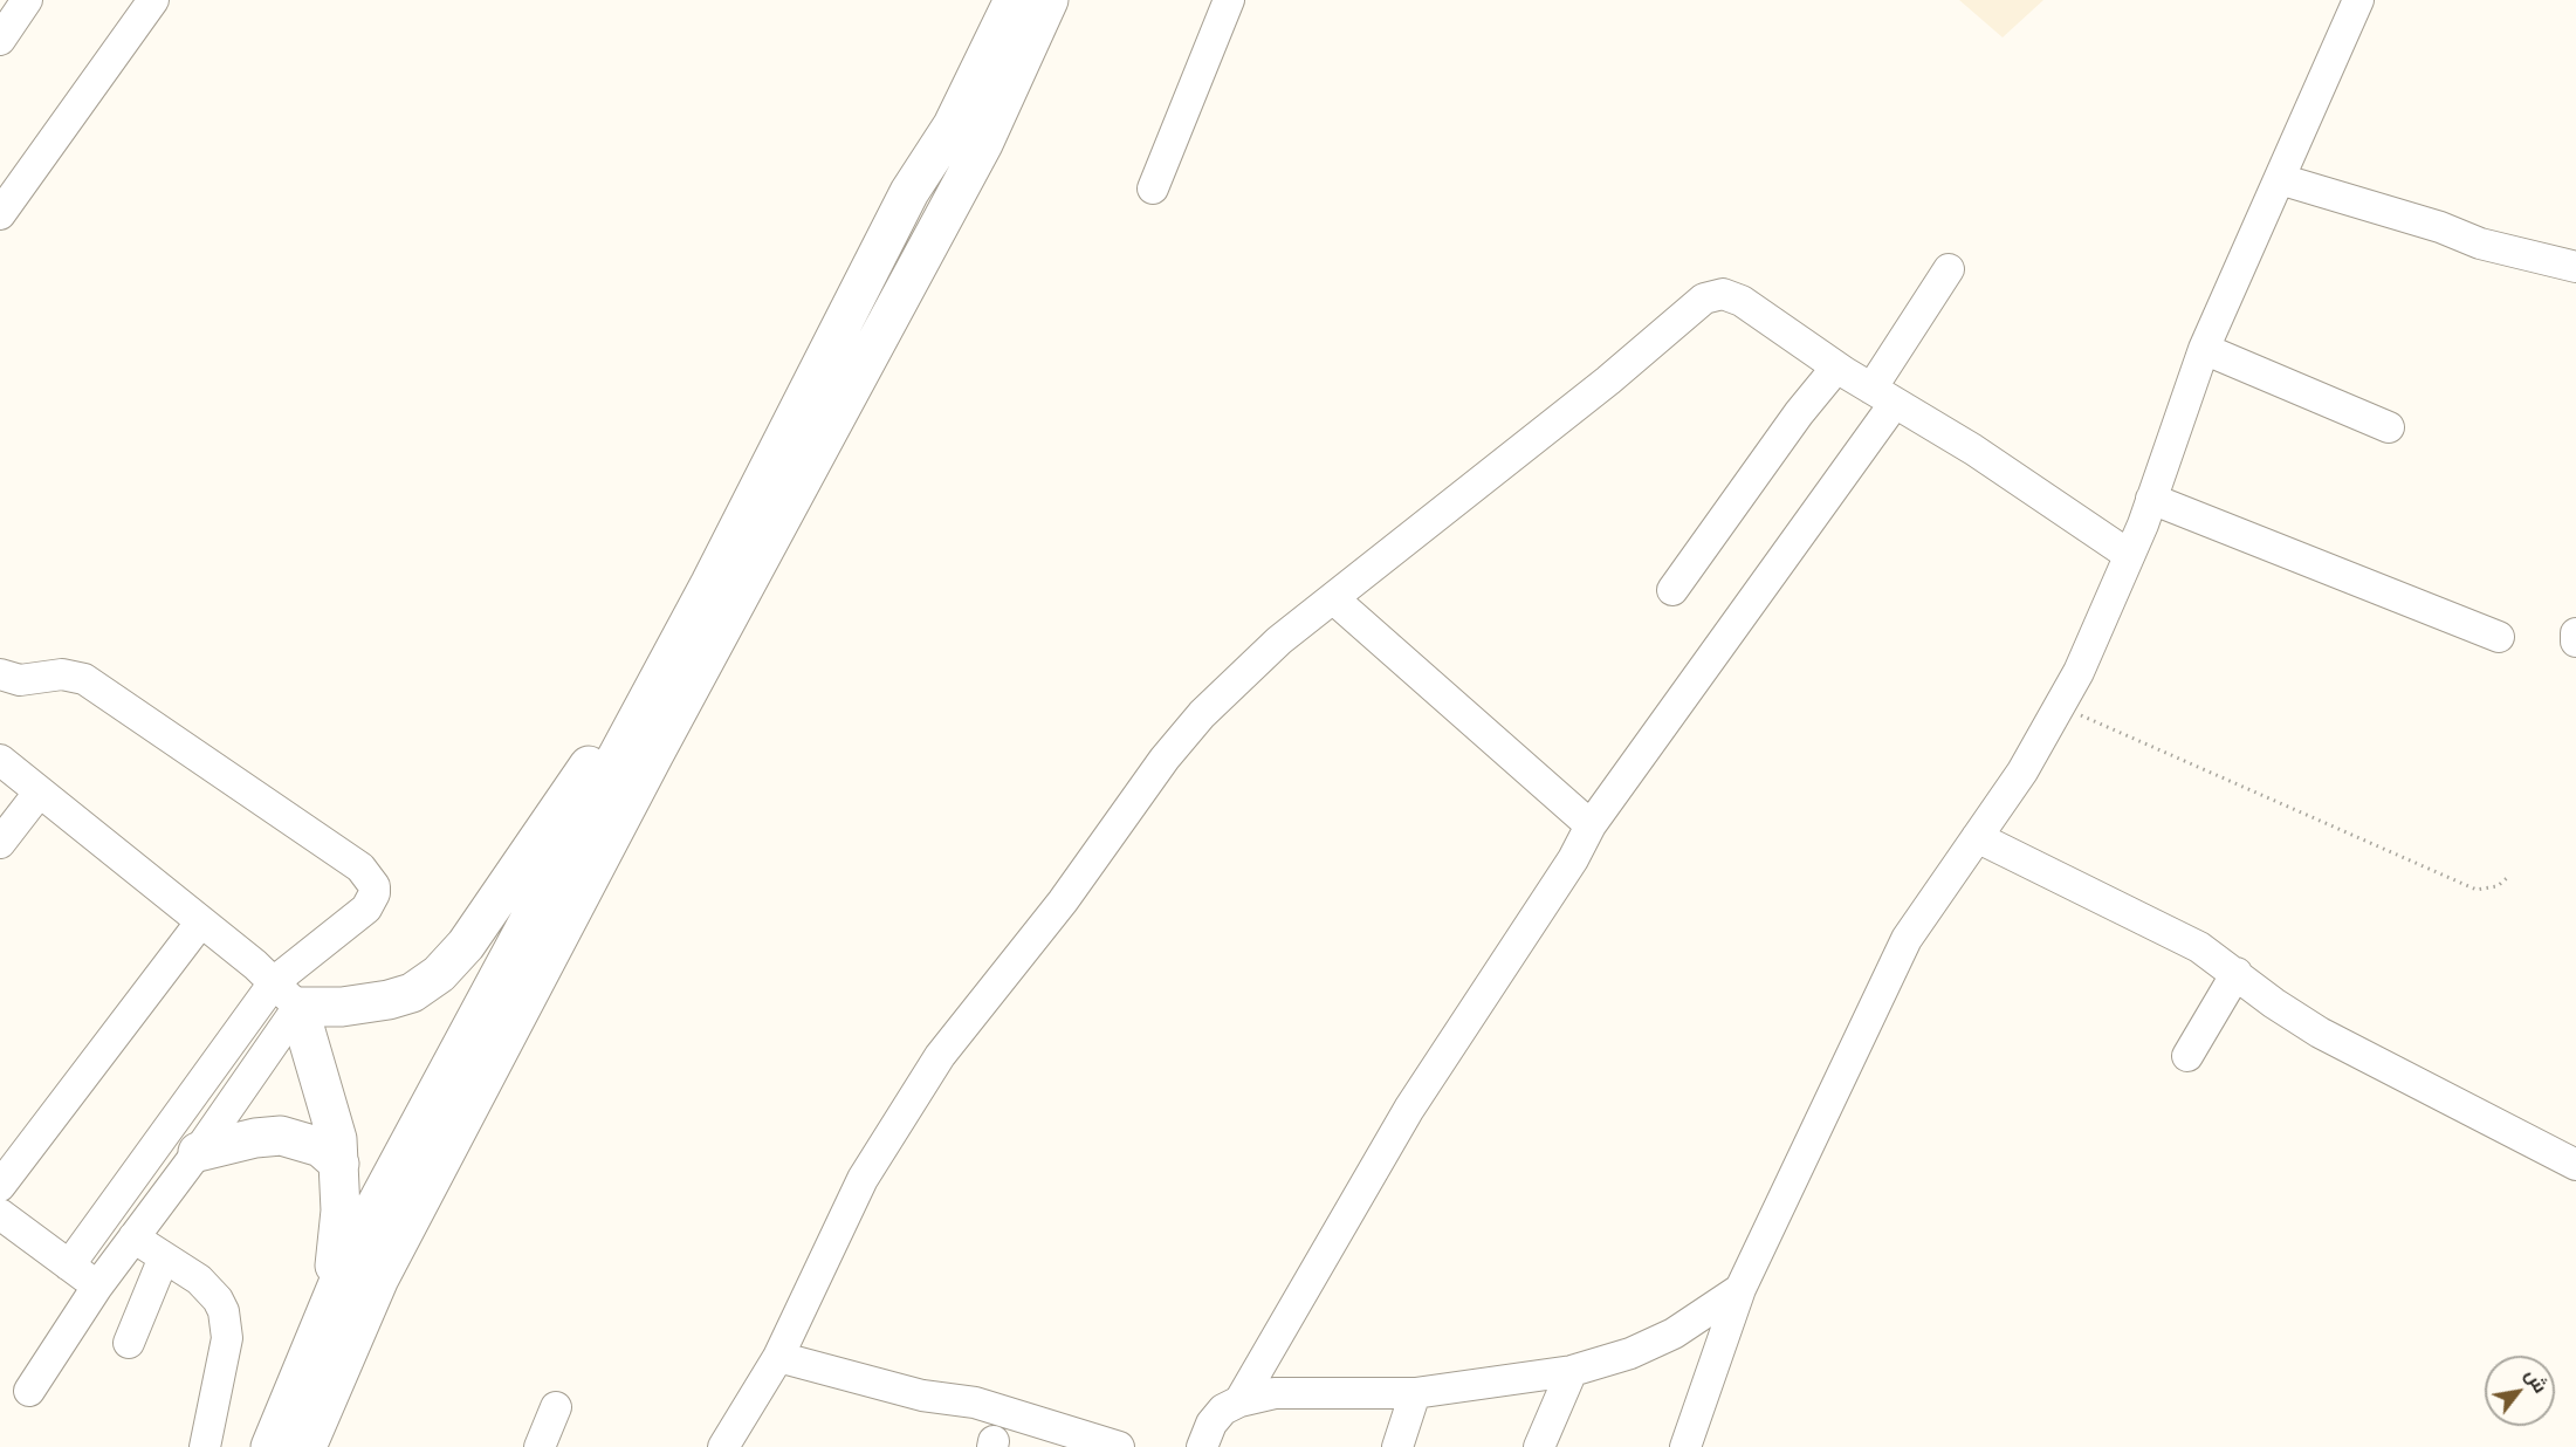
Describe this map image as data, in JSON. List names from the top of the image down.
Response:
{
  "north": "top right"
}
